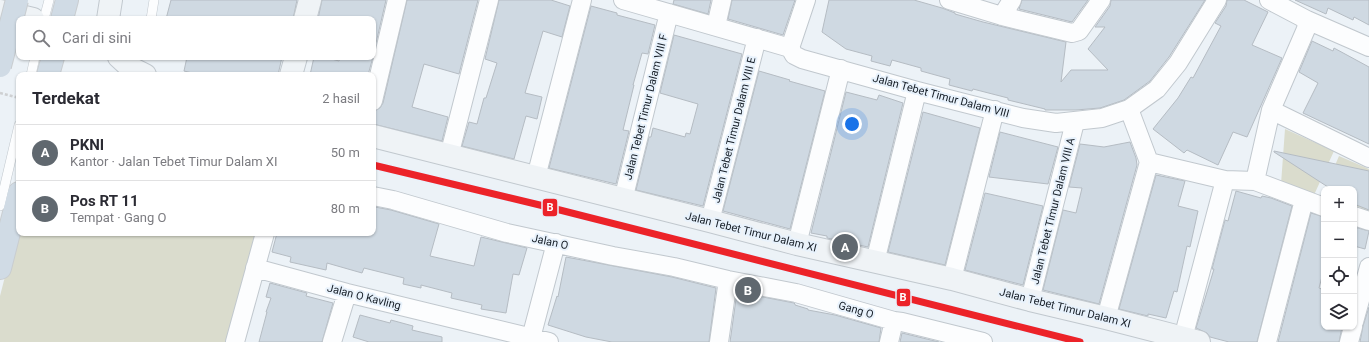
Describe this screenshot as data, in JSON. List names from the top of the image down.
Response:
{
  "streets": {
    "street": [
      "Jalan Tebet Timur Dalam VIII",
      "Jalan Tebet Timur Dalam VIII F",
      "Jalan Tebet Timur Dalam VIII E",
      "Jalan Tebet Timur Dalam VIII A",
      "Jalan Tebet Timur Dalam XI",
      "Jalan O",
      "Jalan O Kavling",
      "Gang O"
    ]
  },
  "crossings": [
    ["Jalan Tebet Timur Dalam VIII", "Jalan Tebet Timur Dalam VIII F"],
    ["Jalan Tebet Timur Dalam VIII", "Jalan Tebet Timur Dalam VIII E"],
    ["Jalan Tebet Timur Dalam VIII", "Jalan Tebet Timur Dalam VIII A"],
    ["Jalan Tebet Timur Dalam VIII F", "Jalan Tebet Timur Dalam XI"],
    ["Jalan Tebet Timur Dalam VIII E", "Jalan Tebet Timur Dalam XI"],
    ["Jalan Tebet Timur Dalam VIII A", "Jalan Tebet Timur Dalam XI"],
    ["Jalan O", "Gang O"]
  ],
  "lines": ["transit line B"],
  "page": {
    "search": "Cari di sini",
    "heading": ["Terdekat", "2 hasil"],
    "list": [
      {
        "mark": "A",
        "name": "PKNI",
        "note": "Kantor · Jalan Tebet Timur Dalam XI",
        "value": "50 m"
      },
      {
        "mark": "B",
        "name": "Pos RT 11",
        "note": "Tempat · Gang O",
        "value": "80 m"
      }
    ],
    "map_buttons": ["+", "−"],
    "pins": ["A", "B"]
  }
}
